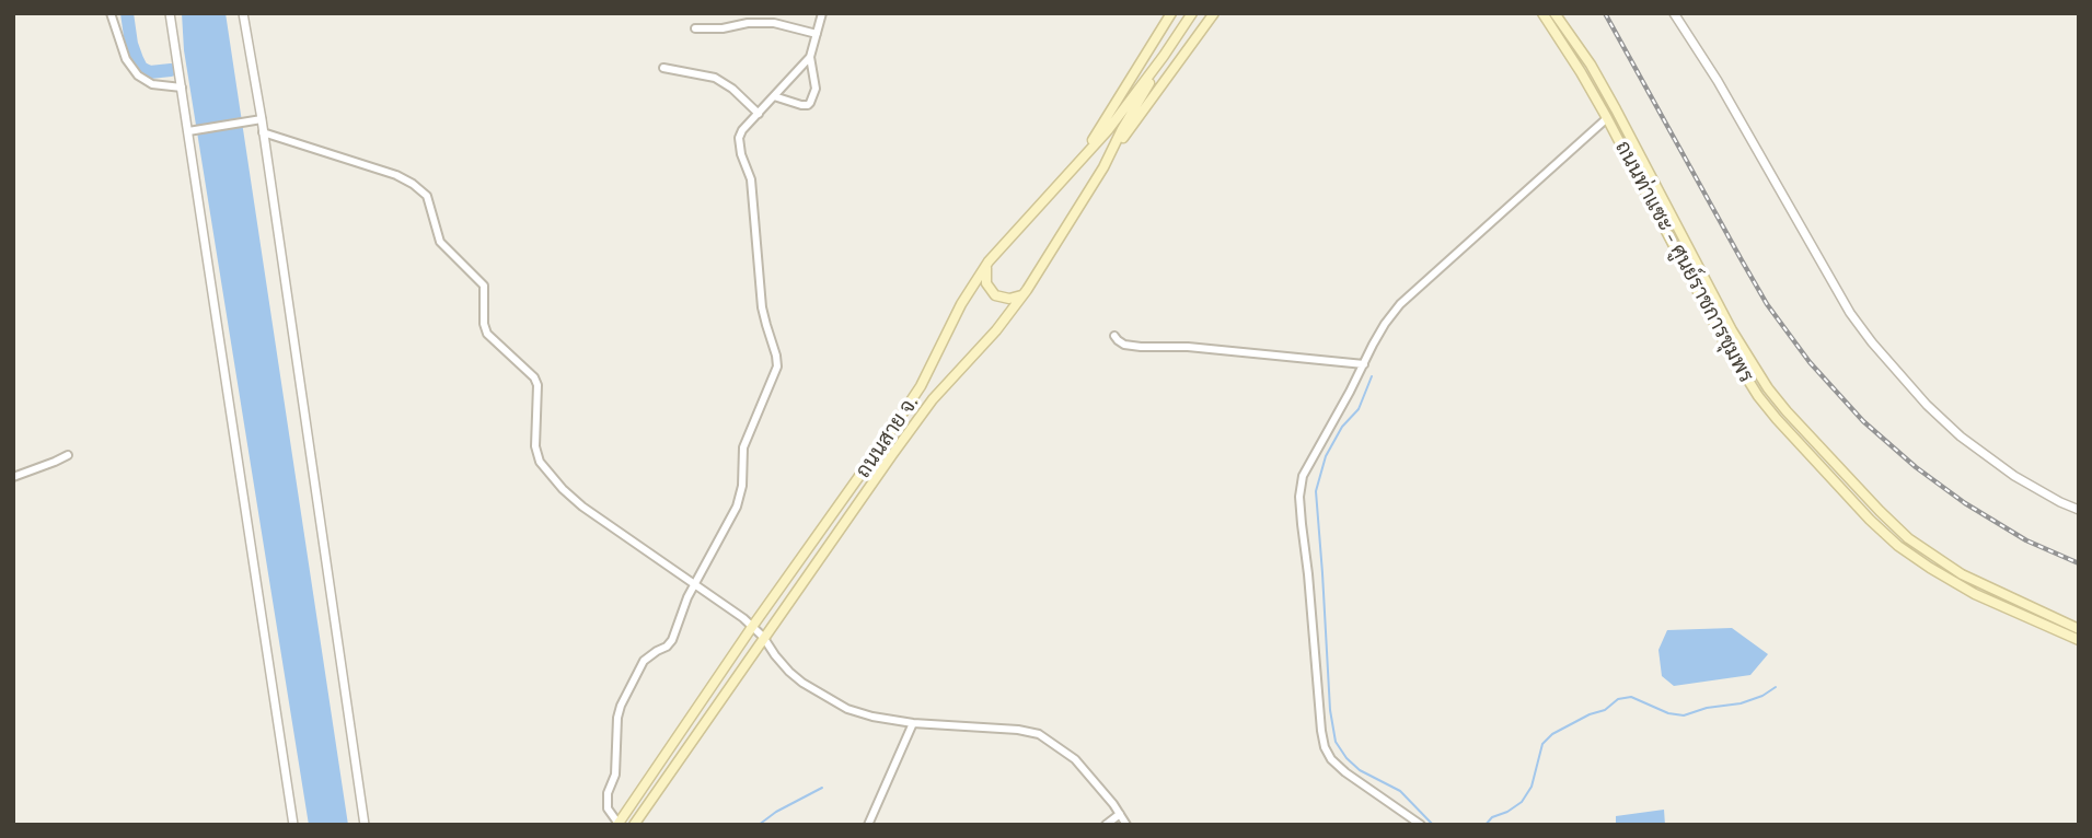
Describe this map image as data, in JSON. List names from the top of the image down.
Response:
{
  "streets": {
    "main road": ["ถนนท่าแซะ - ศูนย์ราชการชุมพร", "ถนนสาย จ."]
  }
}
